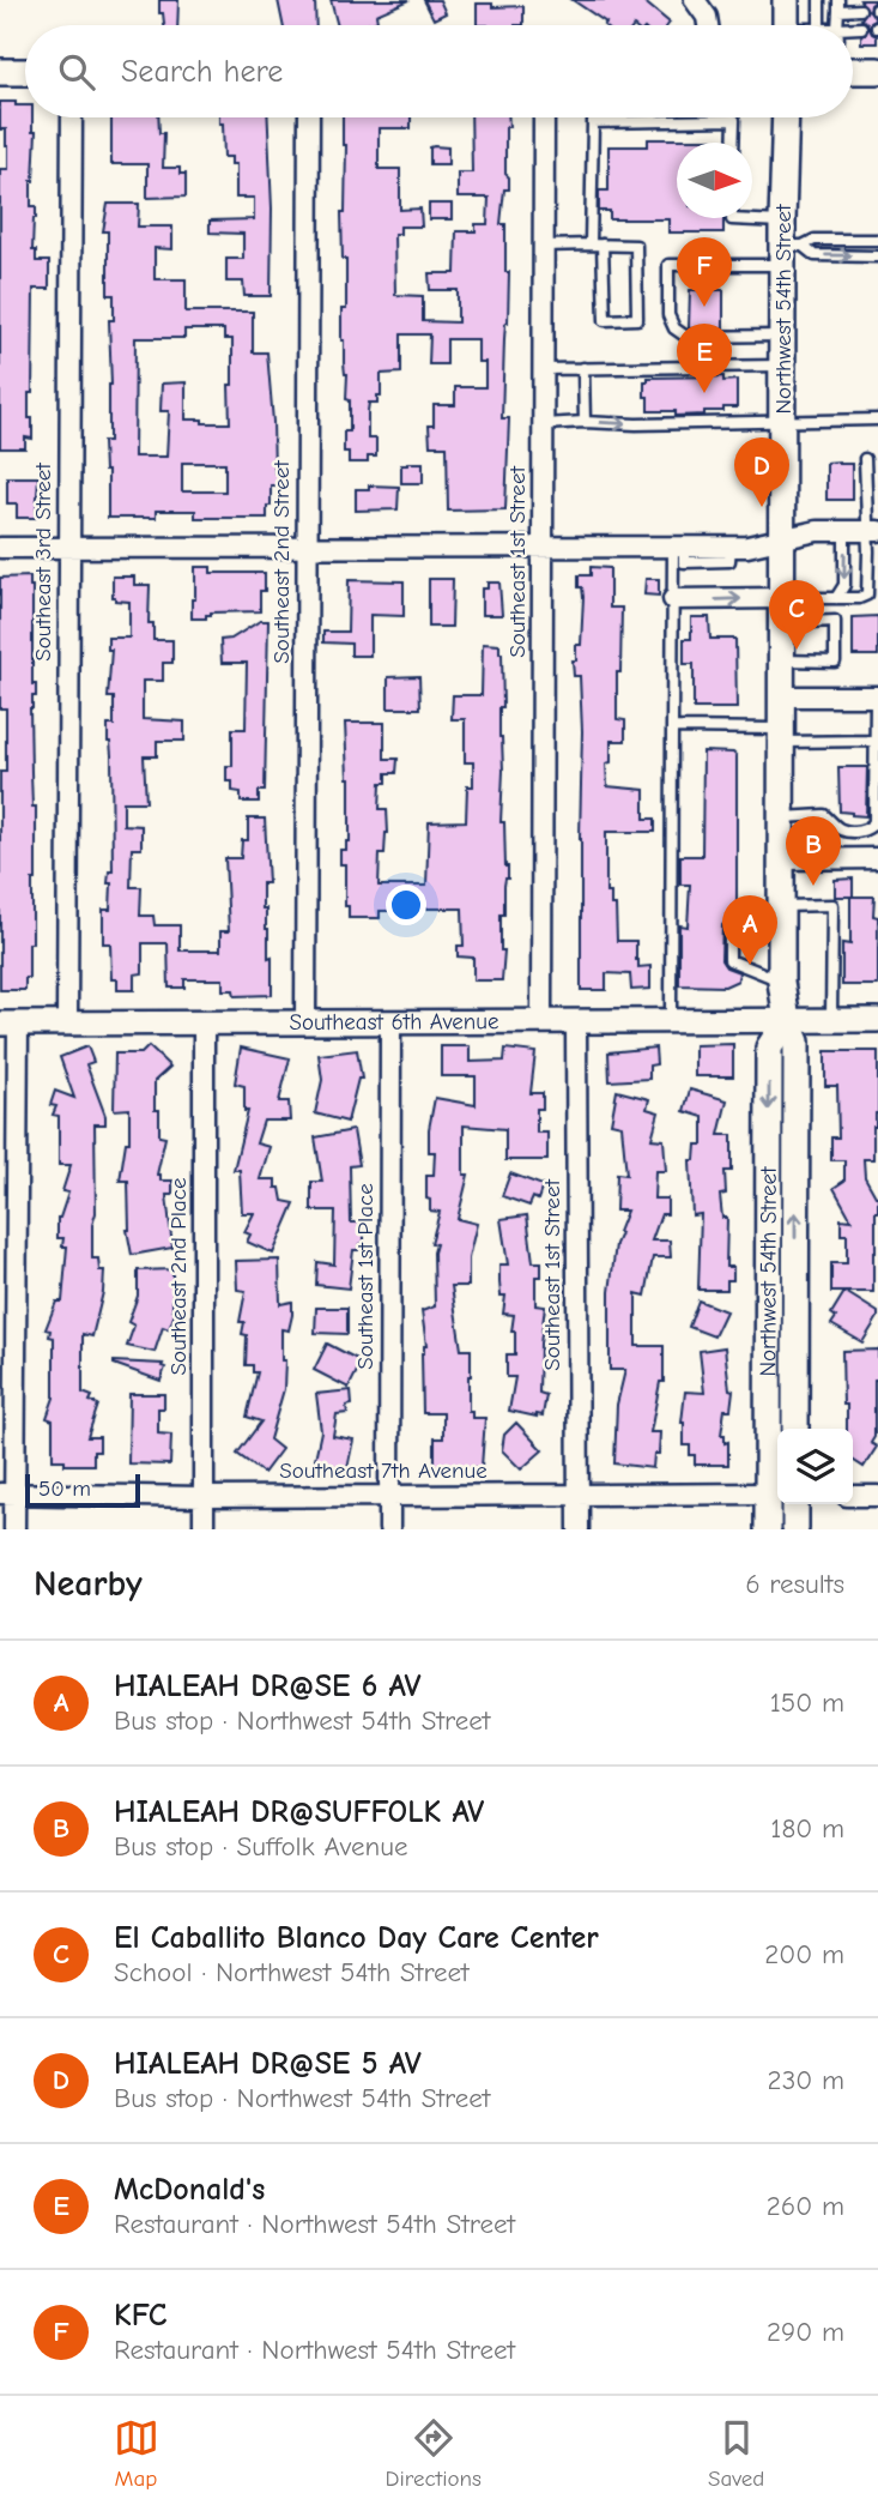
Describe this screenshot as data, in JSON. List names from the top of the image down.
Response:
{
  "streets": {
    "main road": ["Northwest 54th Street"],
    "street": [
      "Southeast 3rd Street",
      "Southeast 2nd Street",
      "Southeast 1st Street",
      "Southeast 6th Avenue",
      "Southeast 2nd Place",
      "Southeast 1st Place",
      "Southeast 7th Avenue"
    ]
  },
  "crossings": [
    ["Northwest 54th Street", "Southeast 6th Avenue"],
    ["Northwest 54th Street", "Southeast 7th Avenue"],
    ["Southeast 3rd Street", "Southeast 6th Avenue"],
    ["Southeast 2nd Street", "Southeast 6th Avenue"],
    ["Southeast 1st Street", "Southeast 6th Avenue"],
    ["Southeast 1st Street", "Southeast 7th Avenue"],
    ["Southeast 6th Avenue", "Southeast 2nd Place"],
    ["Southeast 6th Avenue", "Southeast 1st Place"],
    ["Southeast 2nd Place", "Southeast 7th Avenue"],
    ["Southeast 1st Place", "Southeast 7th Avenue"]
  ],
  "scale_bar": "50 m",
  "north": "right",
  "page": {
    "search": "Search here",
    "pins": [
      "F",
      "E",
      "D",
      "C",
      "B",
      "A"
    ],
    "scale": "50 m",
    "heading": ["Nearby", "6 results"],
    "list": [
      {
        "mark": "A",
        "name": "HIALEAH DR@SE 6 AV",
        "note": "Bus stop · Northwest 54th Street",
        "value": "150 m"
      },
      {
        "mark": "B",
        "name": "HIALEAH DR@SUFFOLK AV",
        "note": "Bus stop · Suffolk Avenue",
        "value": "180 m"
      },
      {
        "mark": "C",
        "name": "El Caballito Blanco Day Care Center",
        "note": "School · Northwest 54th Street",
        "value": "200 m"
      },
      {
        "mark": "D",
        "name": "HIALEAH DR@SE 5 AV",
        "note": "Bus stop · Northwest 54th Street",
        "value": "230 m"
      },
      {
        "mark": "E",
        "name": "McDonald's",
        "note": "Restaurant · Northwest 54th Street",
        "value": "260 m"
      },
      {
        "mark": "F",
        "name": "KFC",
        "note": "Restaurant · Northwest 54th Street",
        "value": "290 m"
      }
    ],
    "nav": ["Map", "Directions", "Saved"]
  }
}
